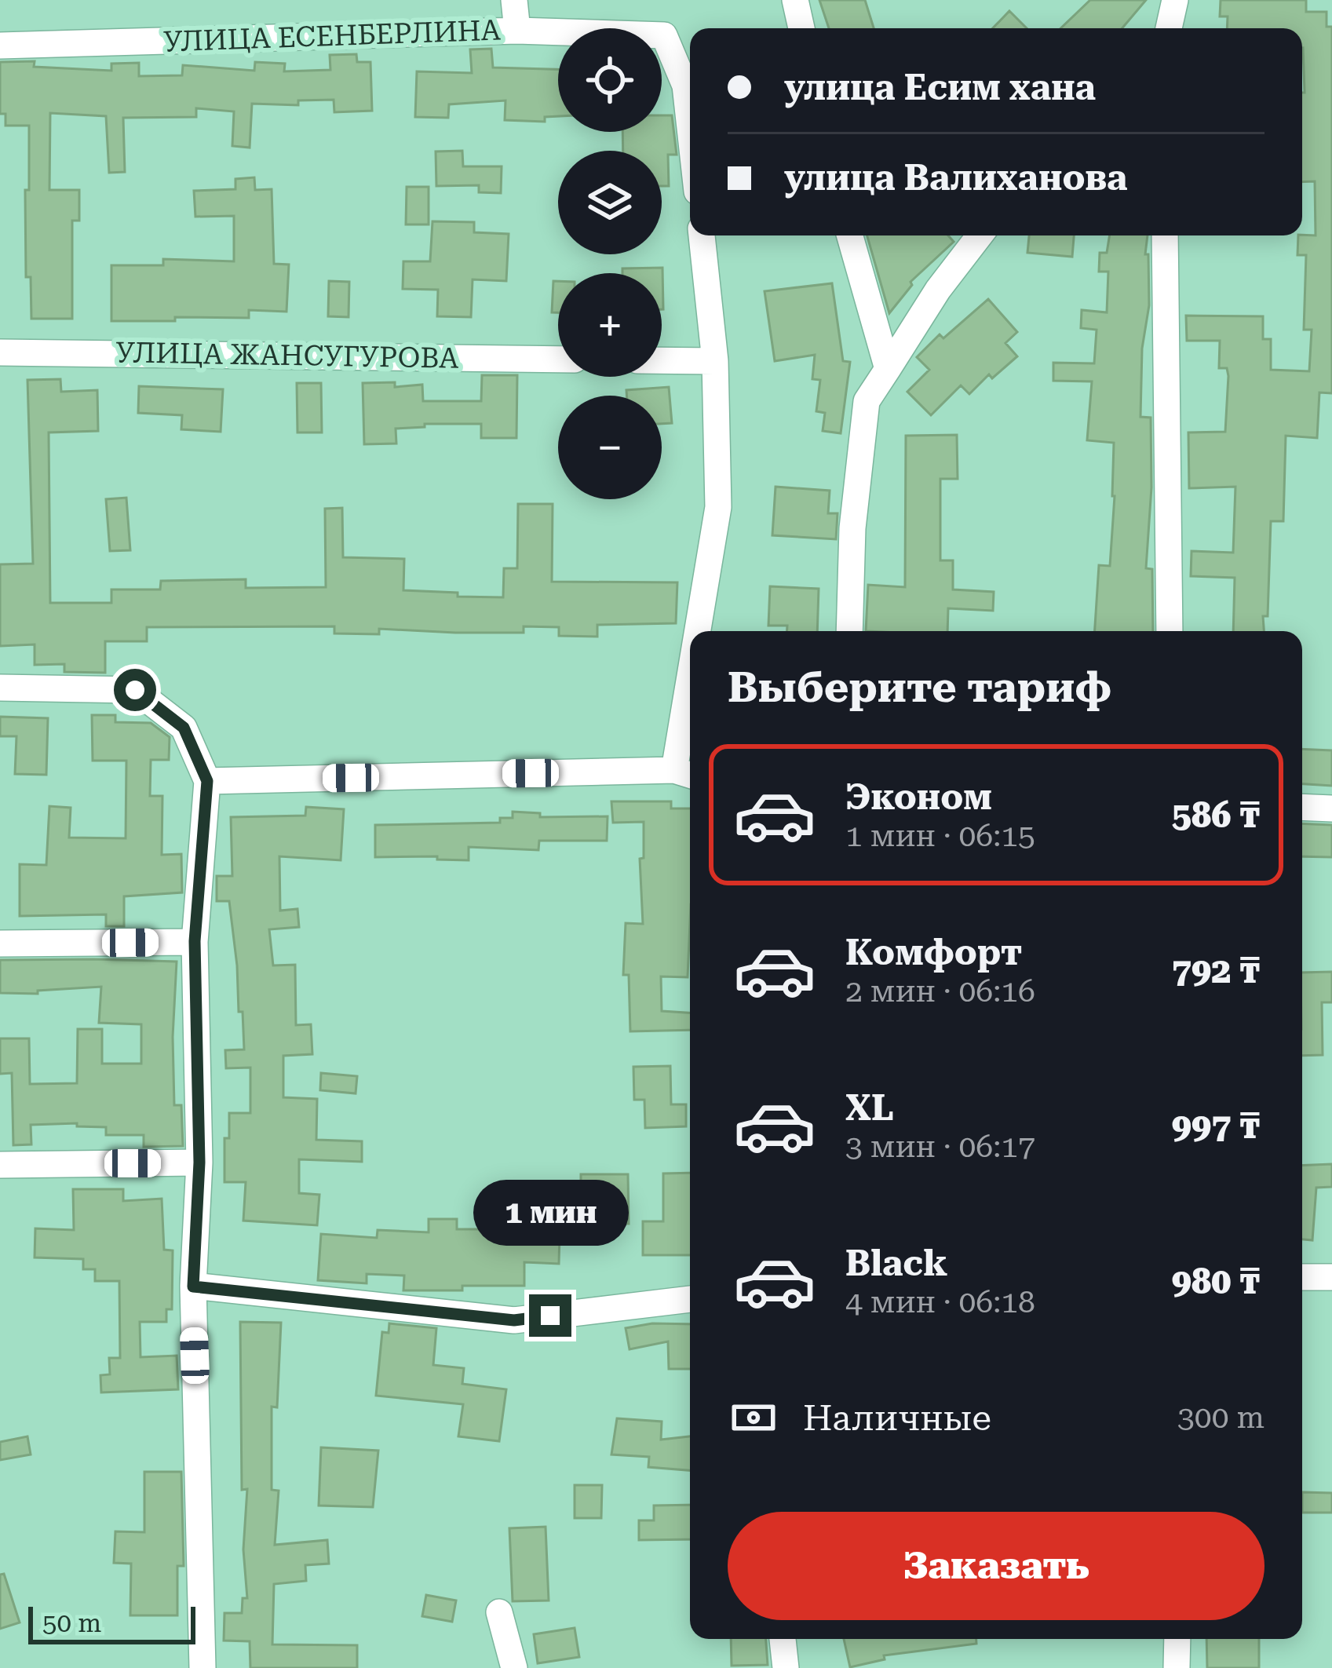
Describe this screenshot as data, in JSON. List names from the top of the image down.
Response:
{
  "streets": {
    "street": ["УЛИЦА ЕСЕНБЕРЛИНА", "УЛИЦА ЖАНСУГУРОВА"]
  },
  "scale_bar": "50 m",
  "page": {
    "map_buttons": ["+", "−"],
    "banner": ["улица Есим хана", "улица Валиханова"],
    "heading": "Выберите тариф",
    "list": [
      {
        "name": "Эконом",
        "note": "1 мин · 06:15",
        "value": "586 ₸"
      },
      {
        "name": "Комфорт",
        "note": "2 мин · 06:16",
        "value": "792 ₸"
      },
      {
        "name": "XL",
        "note": "3 мин · 06:17",
        "value": "997 ₸"
      },
      {
        "name": "Black",
        "note": "4 мин · 06:18",
        "value": "980 ₸"
      }
    ],
    "bubble": "1 мин",
    "pay": ["Наличные", "300 m"],
    "buttons": "Заказать",
    "scale": "50 m"
  }
}
